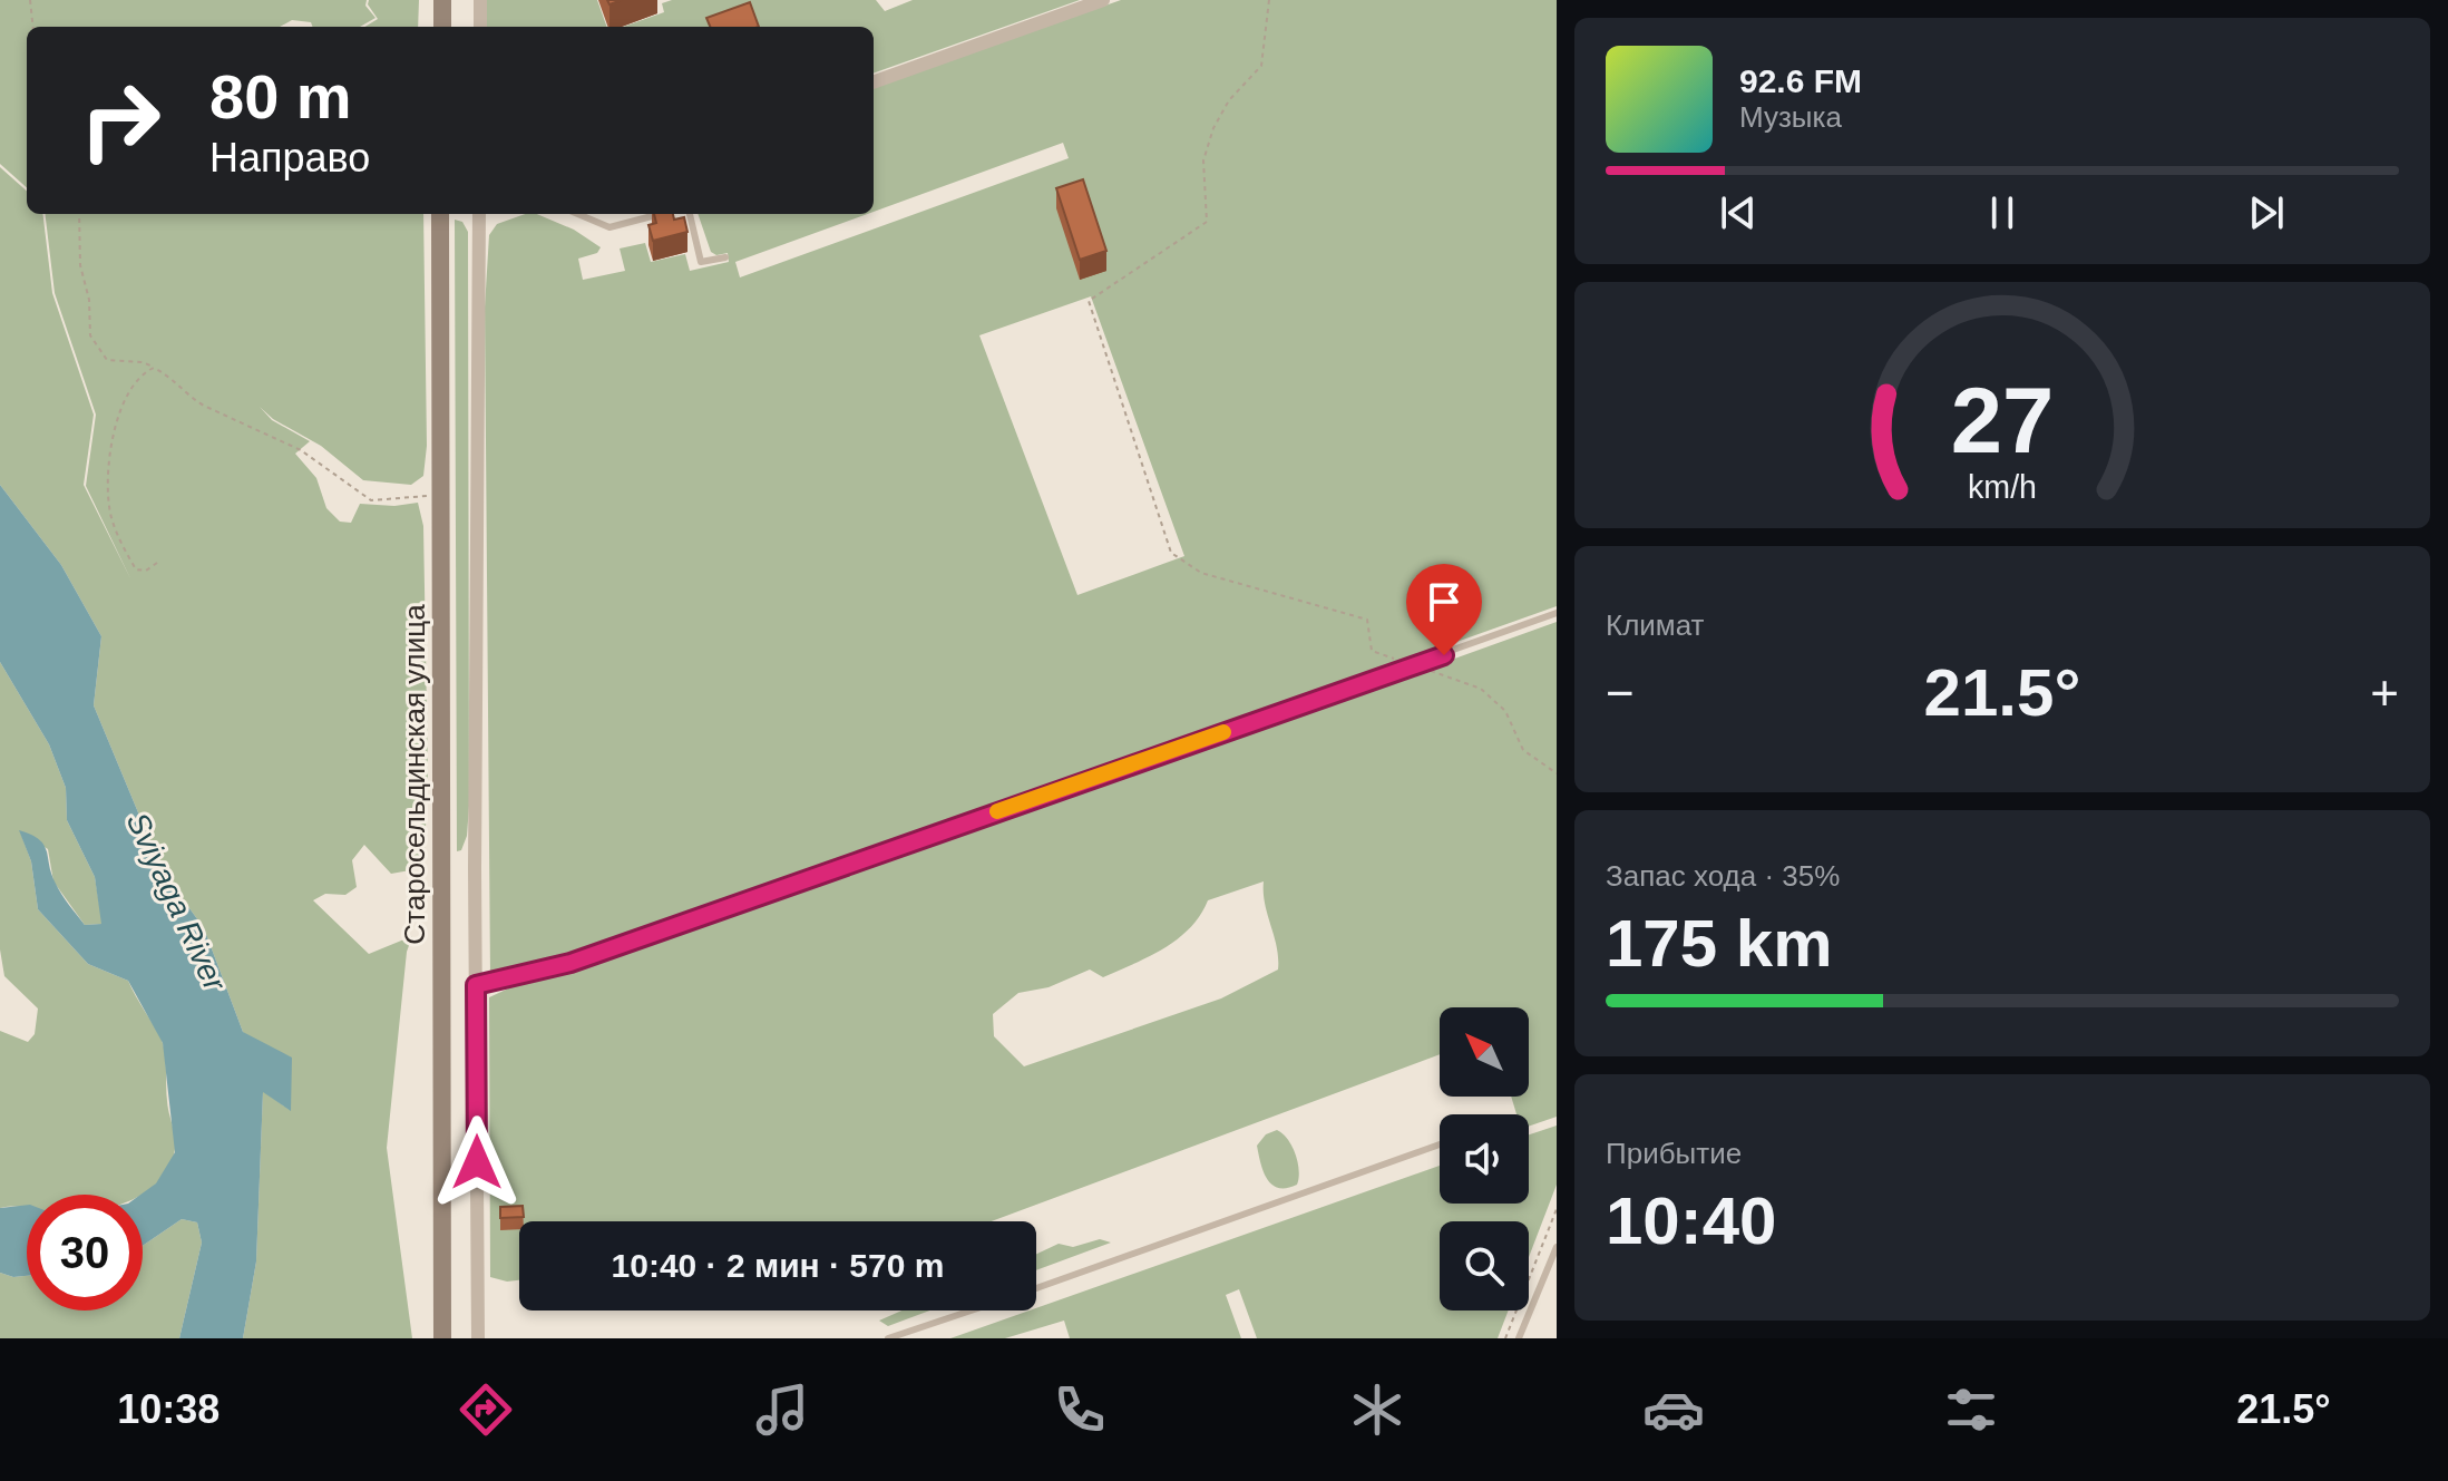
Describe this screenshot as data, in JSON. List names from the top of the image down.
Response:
{
  "streets": {
    "main road": ["Старосельдинская улица"]
  },
  "water": ["Sviyaga River"],
  "north": "top left",
  "page": {
    "turn": ["80 m", "Направо"],
    "song": ["92.6 FM", "Музыка"],
    "tile": [
      "Климат",
      ["Запас хода · 35%", "175 km"],
      ["Прибытие", "10:40"]
    ],
    "heat": ["−", "21.5°", "+"],
    "limit": "30",
    "trip": "10:40 · 2 мин · 570 m",
    "tabs": ["10:38", "21.5°"],
    "gauge": ["27", "km/h"]
  }
}
